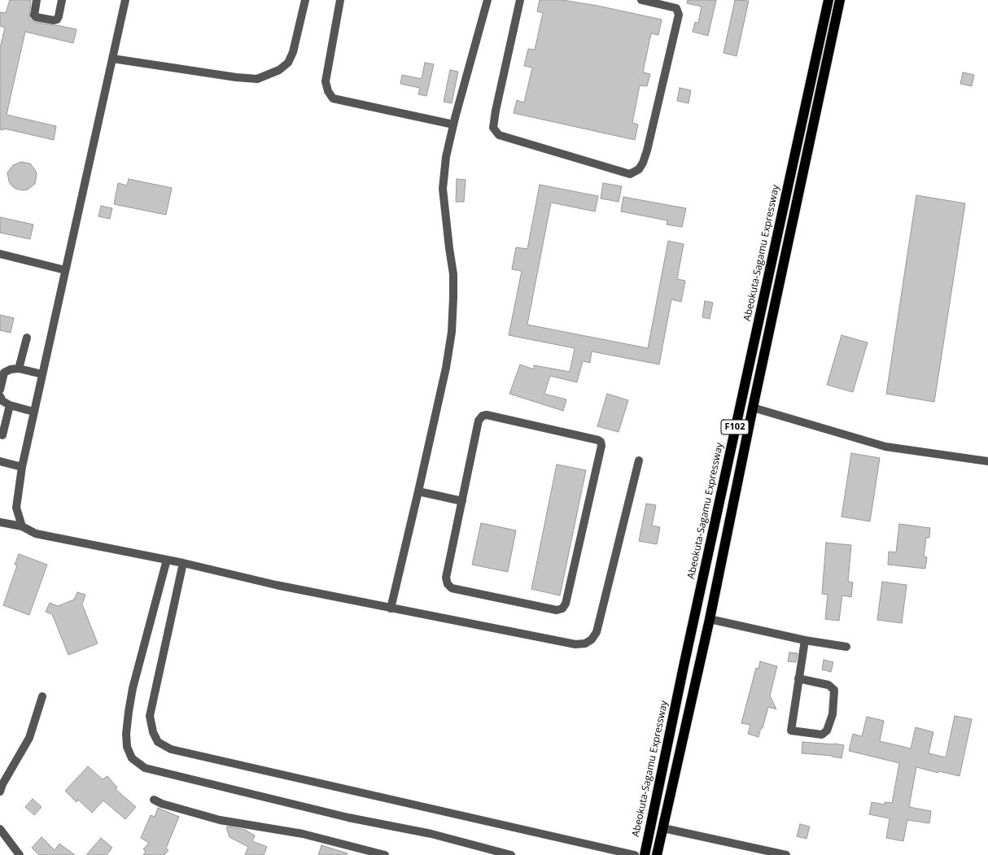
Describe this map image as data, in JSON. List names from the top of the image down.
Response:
{
  "streets": {
    "highway": ["Abeokuta-Sagamu Expressway", "F102"]
  }
}
